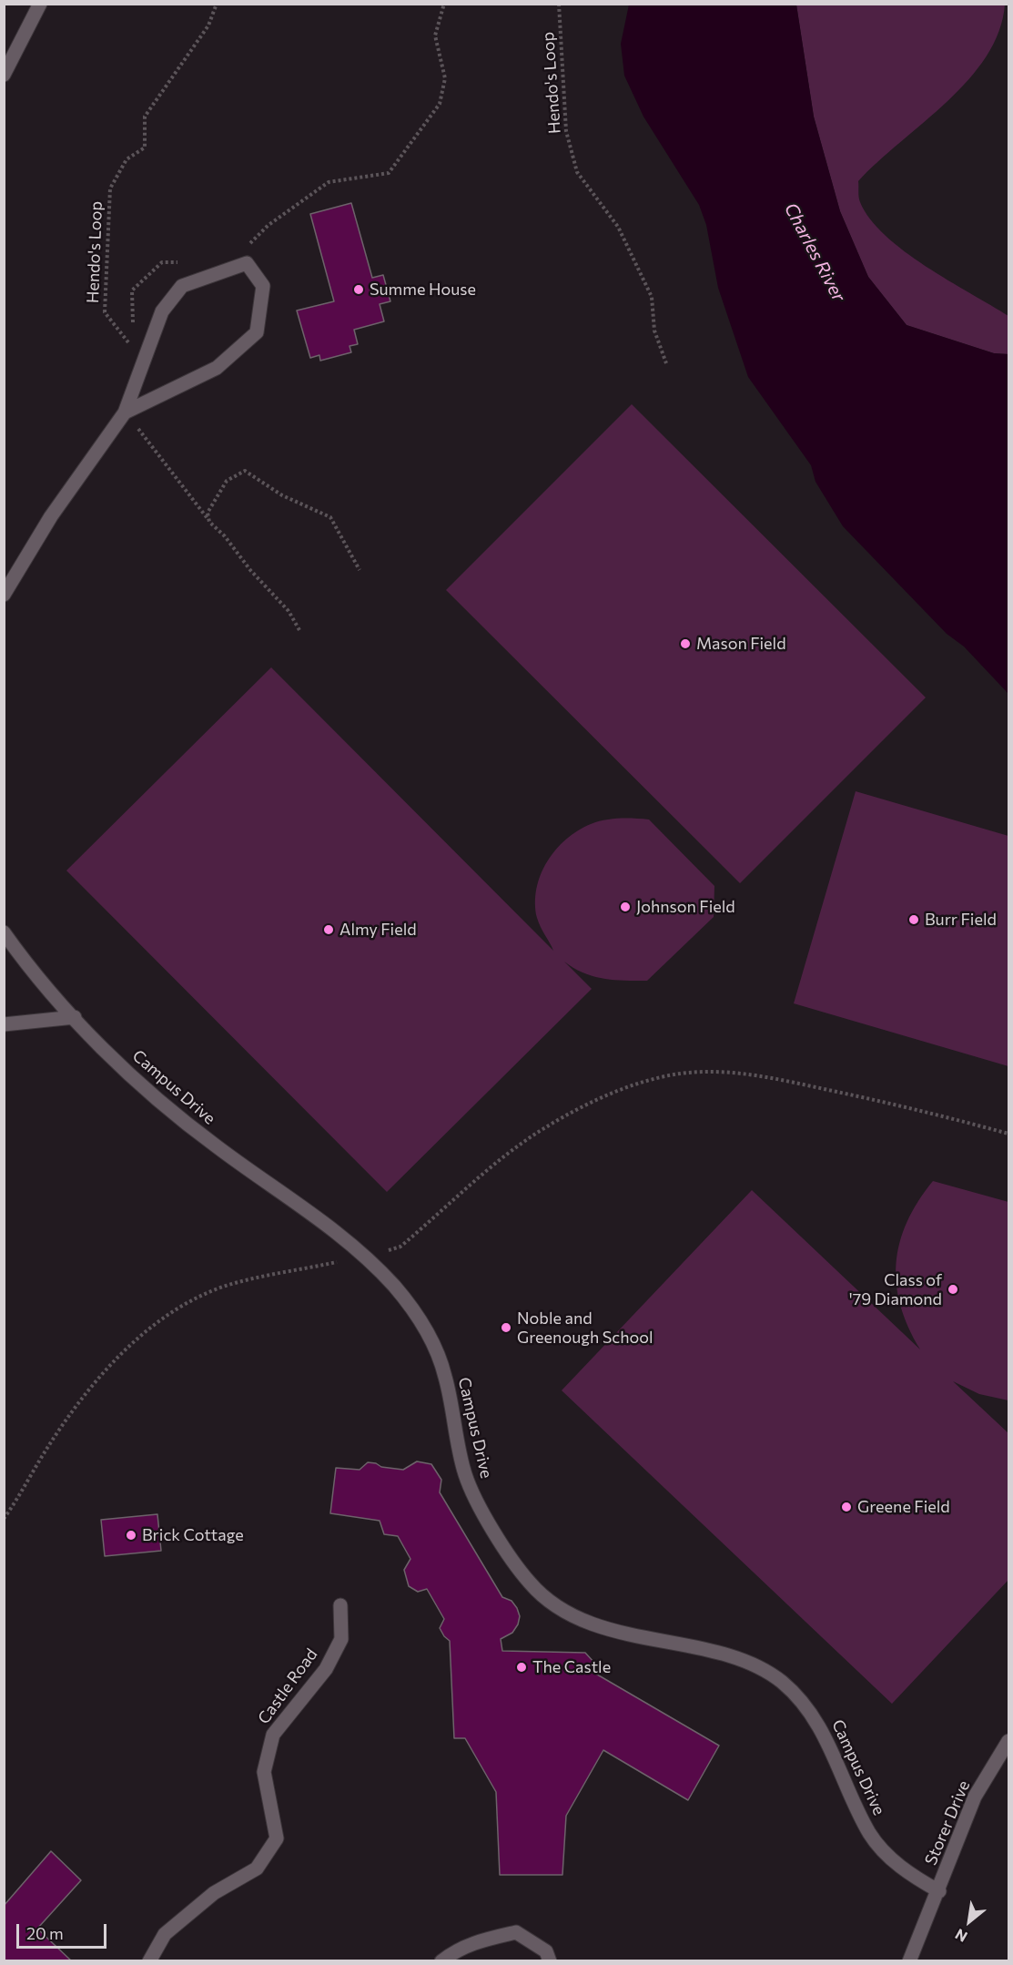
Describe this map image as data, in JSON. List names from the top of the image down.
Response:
{
  "streets": {
    "lane": ["Campus Drive", "Castle Road", "Storer Drive"],
    "path": ["Hendo's Loop"]
  },
  "crossings": [
    ["Campus Drive", "Storer Drive"]
  ],
  "water": ["Charles River"],
  "places": [
    "Summe House",
    "Mason Field",
    "Johnson Field",
    "Burr Field",
    "Almy Field",
    "Class of '79 Diamond",
    "Noble and Greenough School",
    "Greene Field",
    "Brick Cottage",
    "The Castle"
  ],
  "scale_bar": "20 m",
  "north": "bottom left"
}
